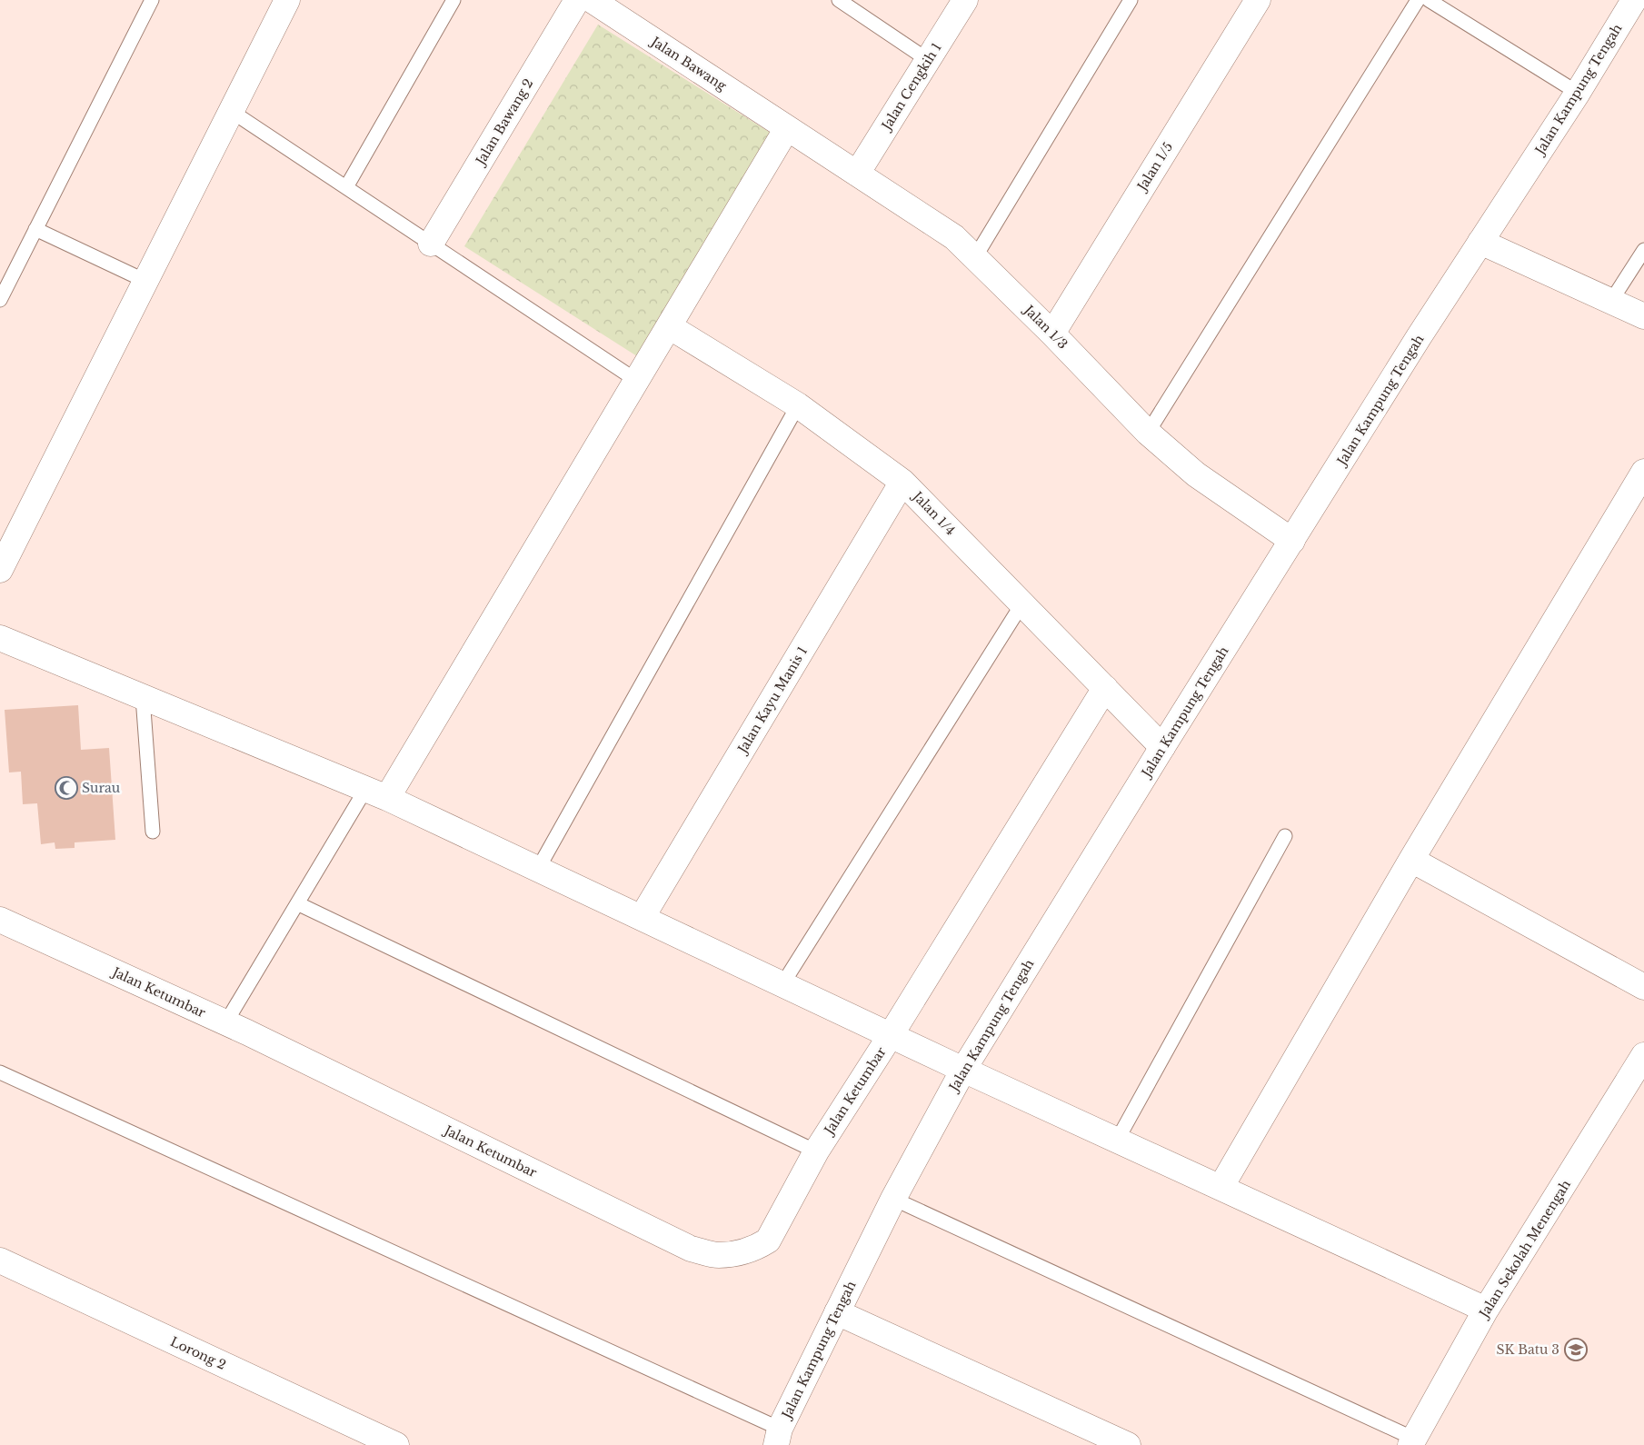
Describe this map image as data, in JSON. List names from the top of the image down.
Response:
{
  "streets": {
    "street": [
      "Jalan Bawang",
      "Jalan Cengkih 1",
      "Jalan Kampung Tengah",
      "Jalan Bawang 2",
      "Jalan 1/5",
      "Jalan 1/3",
      "Jalan 1/4",
      "Jalan Kayu Manis 1",
      "Jalan Ketumbar",
      "Jalan Sekolah Menengah",
      "Lorong 2"
    ]
  },
  "crossings": [
    ["Jalan Bawang", "Jalan 1/3"],
    ["Jalan Cengkih 1", "Jalan 1/3"],
    ["Jalan Kampung Tengah", "Jalan 1/3"],
    ["Jalan Kampung Tengah", "Jalan 1/4"],
    ["Jalan 1/5", "Jalan 1/3"],
    ["Jalan 1/4", "Jalan Kayu Manis 1"],
    ["Jalan 1/4", "Jalan Ketumbar"]
  ],
  "places": {
    "mosque": ["Surau"],
    "school or university": ["SK Batu 3"]
  }
}
